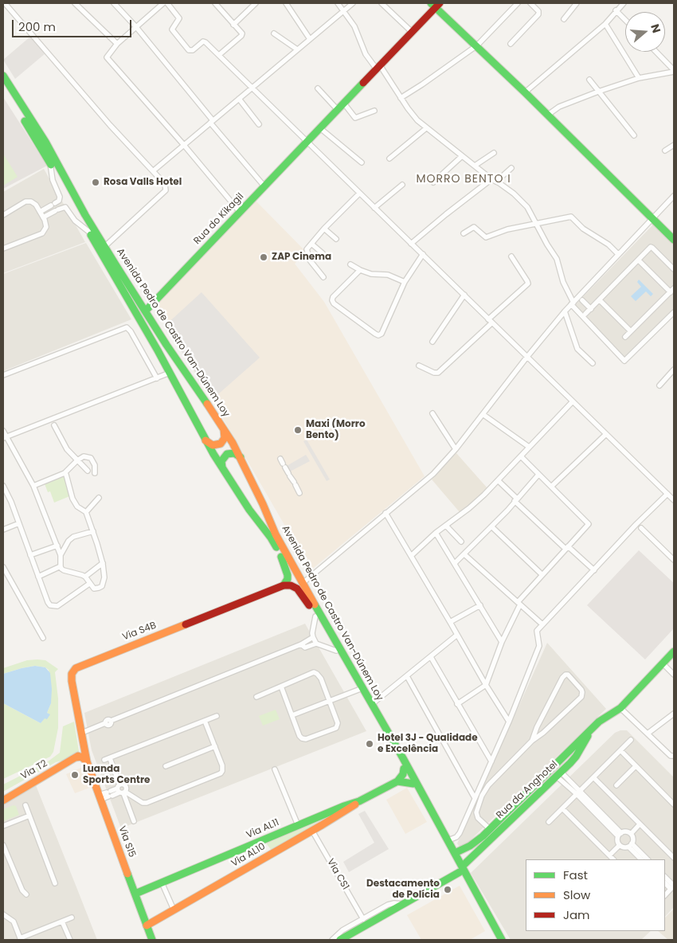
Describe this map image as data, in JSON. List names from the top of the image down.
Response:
{
  "streets": {
    "main road": [
      "Rua do Kikagil",
      "Avenida Pedro de Castro Van-Dúnem Loy",
      "Via S4B",
      "Via T2",
      "Rua da Anghotel",
      "Via AL11",
      "Via S15",
      "Via AL10"
    ],
    "street": ["Via CS1"]
  },
  "crossings": [
    ["Rua do Kikagil", "Avenida Pedro de Castro Van-Dúnem Loy"],
    ["Avenida Pedro de Castro Van-Dúnem Loy", "Rua da Anghotel"],
    ["Via S4B", "Via S15"],
    ["Via AL11", "Via S15"],
    ["Via AL11", "Via AL10"],
    ["Via S15", "Via AL10"],
    ["Via AL10", "Via CS1"]
  ],
  "districts": ["MORRO BENTO I"],
  "places": [
    "Rosa Valls Hotel",
    "ZAP Cinema",
    "Maxi (Morro Bento)",
    "Hotel 3J - Qualidade e Excelência",
    "Luanda Sports Centre",
    "Destacamento de Polícia"
  ],
  "legend": ["Fast", "Slow", "Jam"],
  "scale_bar": "200 m",
  "north": "right"
}
